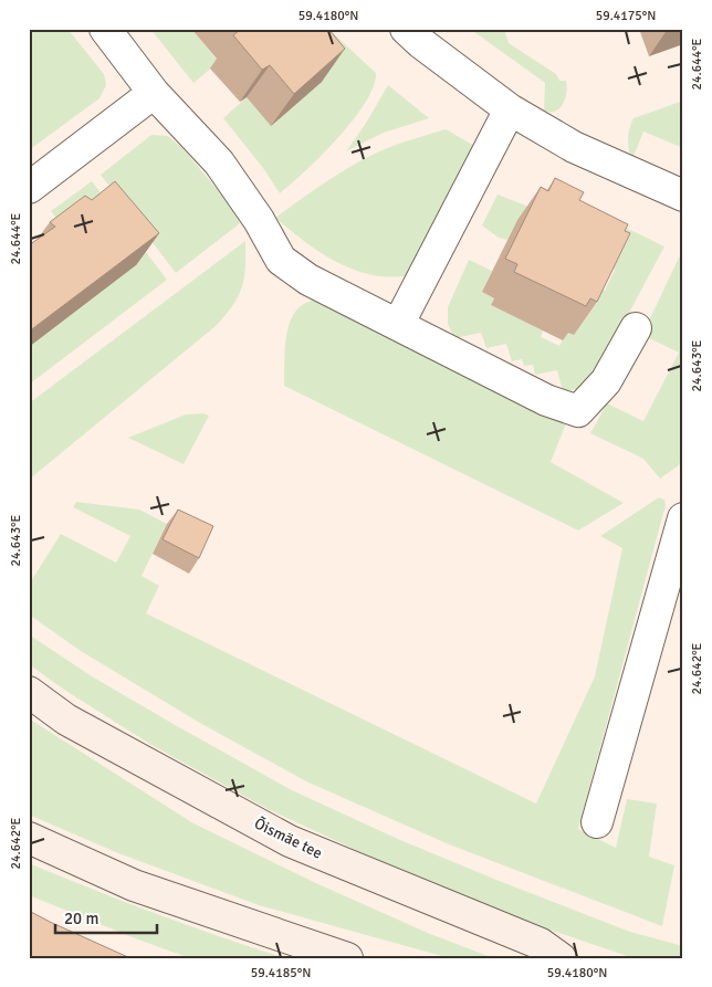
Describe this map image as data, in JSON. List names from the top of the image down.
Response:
{
  "streets": {
    "main road": ["Õismäe tee"]
  },
  "scale_bar": "20 m",
  "coordinates": [
    "59.4180°N",
    "59.4175°N",
    "24.644°E",
    "24.643°E",
    "24.642°E",
    "59.4185°N"
  ]
}
